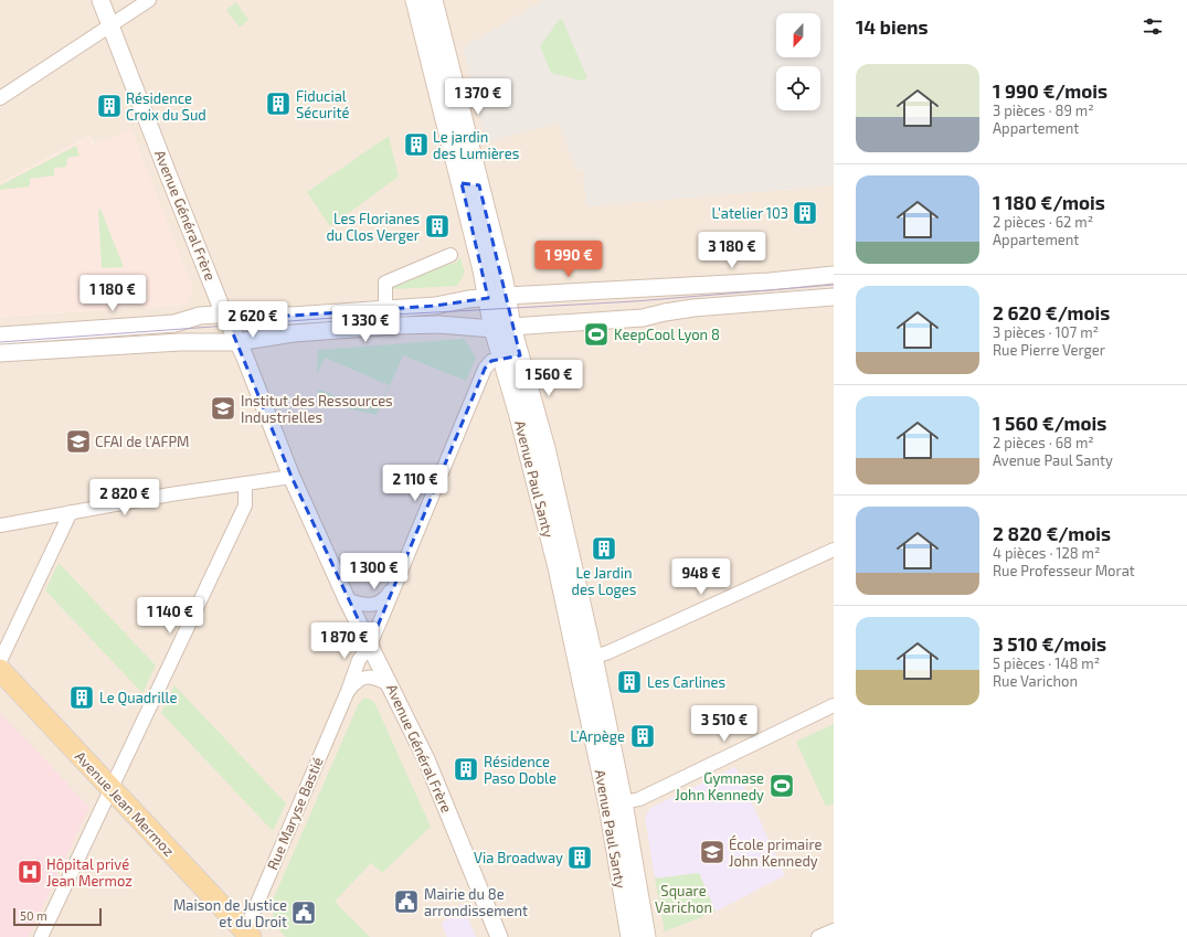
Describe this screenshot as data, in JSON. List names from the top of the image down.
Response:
{
  "streets": {
    "main road": ["Avenue Paul Santy", "Avenue Jean Mermoz"],
    "street": ["Avenue Général Frère", "Rue Maryse Bastié"]
  },
  "crossings": [
    ["Avenue Général Frère", "Rue Maryse Bastié"],
    ["Avenue Paul Santy", "Rue Maryse Bastié"],
    ["Avenue Jean Mermoz", "Rue Maryse Bastié"]
  ],
  "parks": ["Square Varichon"],
  "places": {
    "building": [
      "Fiducial Sécurité",
      "Résidence Croix du Sud",
      "Le jardin des Lumières",
      "L'atelier 103",
      "Les Florianes du Clos Verger",
      "Le Jardin des Loges",
      "Les Carlines",
      "Le Quadrille",
      "L'Arpège",
      "Résidence Paso Doble",
      "Via Broadway"
    ],
    "sports": ["KeepCool Lyon 8", "Gymnase John Kennedy"],
    "school or university": ["Institut des Ressources Industrielles", "CFAI de l'AFPM", "École primaire John Kennedy"],
    "hospital": ["Hôpital privé Jean Mermoz"],
    "public building": ["Mairie du 8e arrondissement", "Maison de Justice et du Droit"]
  },
  "scale_bar": "50 m",
  "north": "bottom",
  "page": {
    "heading": "14 biens",
    "list": [
      {
        "name": "1 990 €/mois",
        "note": "3 pièces · 89 m² · Appartement"
      },
      {
        "name": "1 180 €/mois",
        "note": "2 pièces · 62 m² · Appartement"
      },
      {
        "name": "2 620 €/mois",
        "note": "3 pièces · 107 m² · Rue Pierre Verger"
      },
      {
        "name": "1 560 €/mois",
        "note": "2 pièces · 68 m² · Avenue Paul Santy"
      },
      {
        "name": "2 820 €/mois",
        "note": "4 pièces · 128 m² · Rue Professeur Morat"
      },
      {
        "name": "3 510 €/mois",
        "note": "5 pièces · 148 m² · Rue Varichon"
      }
    ],
    "price": [
      "1 370 €",
      "3 180 €",
      "1 990 €",
      "1 180 €",
      "2 620 €",
      "1 330 €",
      "1 560 €",
      "2 110 €",
      "2 820 €",
      "1 300 €",
      "948 €",
      "1 140 €",
      "1 870 €",
      "3 510 €"
    ],
    "scale": "50 m"
  }
}
